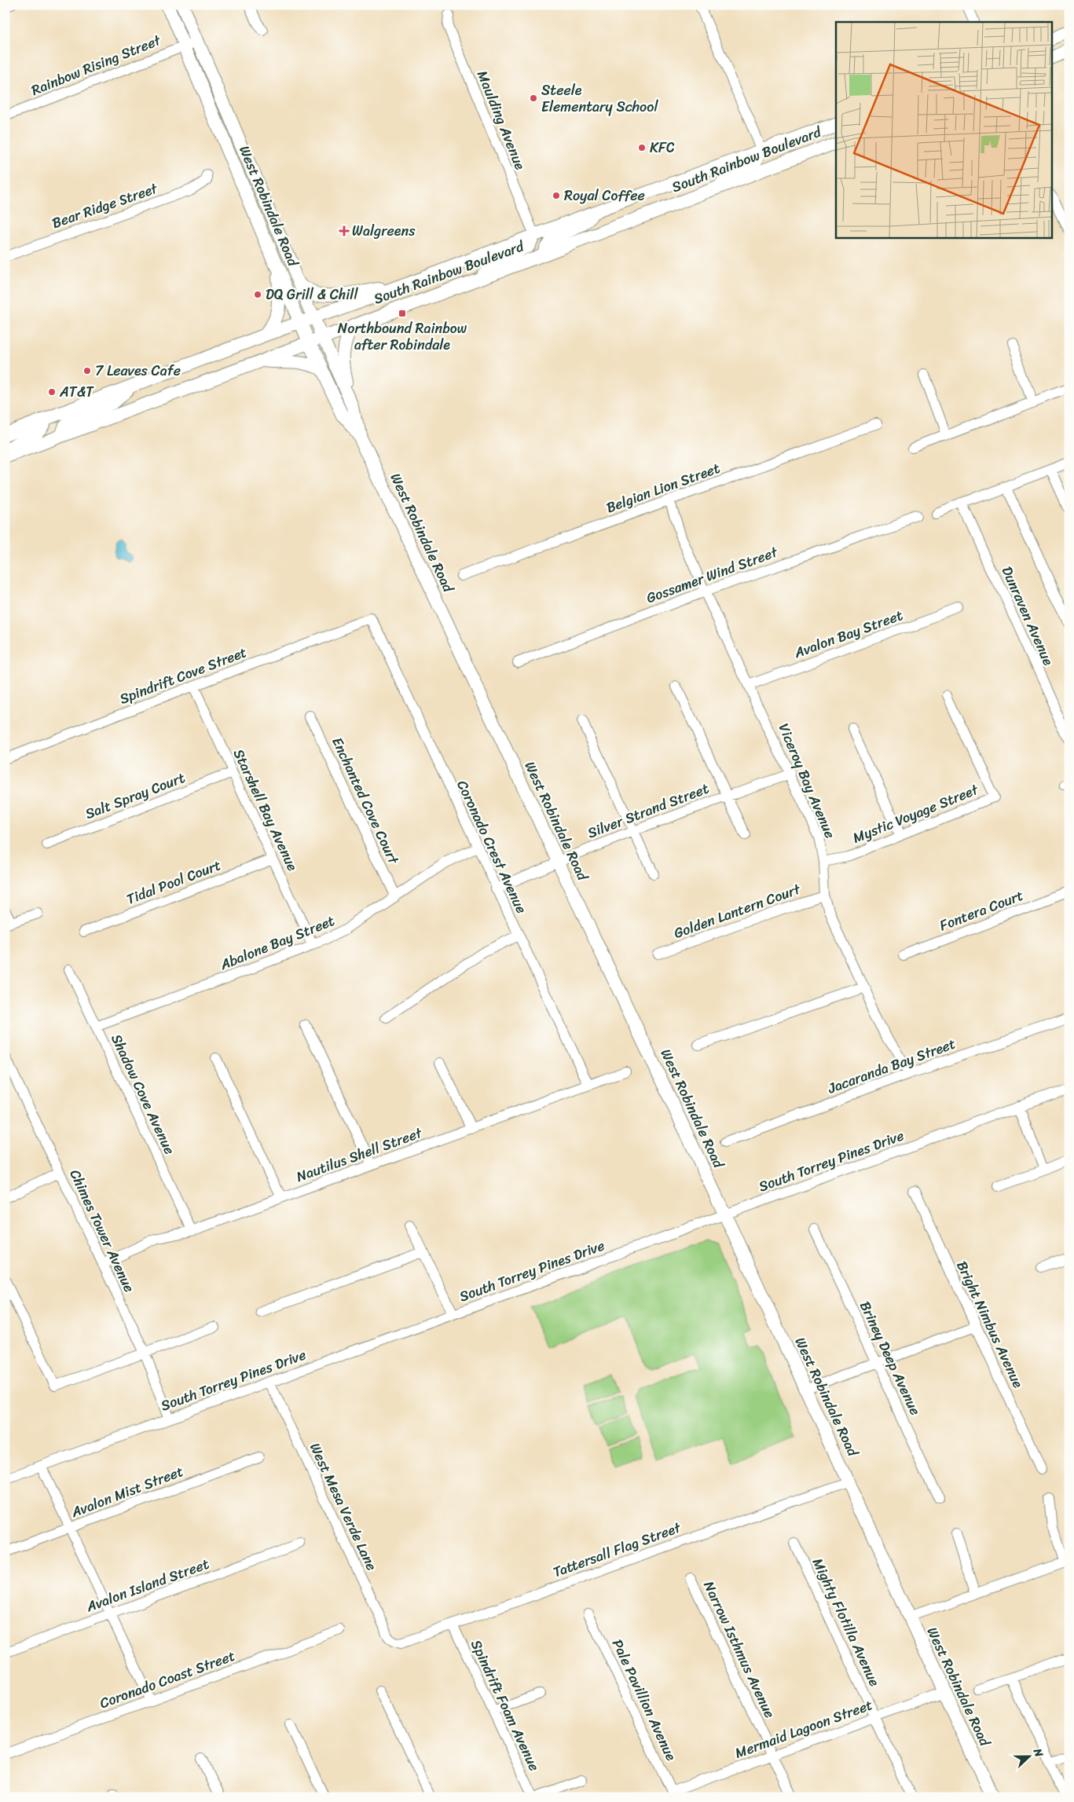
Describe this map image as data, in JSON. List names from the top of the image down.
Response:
{
  "streets": {
    "main road": ["South Rainbow Boulevard", "West Robindale Road"],
    "street": [
      "Rainbow Rising Street",
      "Maulding Avenue",
      "Bear Ridge Street",
      "Belgian Lion Street",
      "Gossamer Wind Street",
      "Dunraven Avenue",
      "Avalon Bay Street",
      "Spindrift Cove Street",
      "Viceroy Bay Avenue",
      "Salt Spray Court",
      "Enchanted Cove Court",
      "Starshell Bay Avenue",
      "Silver Strand Street",
      "Mystic Voyage Street",
      "Coronado Crest Avenue",
      "Tidal Pool Court",
      "Fontera Court",
      "Golden Lantern Court",
      "Abalone Bay Street",
      "Jacaranda Bay Street",
      "Shadow Cove Avenue",
      "Nautilus Shell Street",
      "South Torrey Pines Drive",
      "Chimes Tower Avenue",
      "Bright Nimbus Avenue",
      "Briney Deep Avenue",
      "Avalon Mist Street",
      "West Mesa Verde Lane",
      "Tattersall Flag Street",
      "Avalon Island Street",
      "Mighty Flotilla Avenue",
      "Narrow Isthmus Avenue",
      "Coronado Coast Street",
      "Pale Pavillion Avenue",
      "Spindrift Foam Avenue",
      "Mermaid Lagoon Street"
    ]
  },
  "crossings": [
    ["Rainbow Rising Street", "West Robindale Road"],
    ["Maulding Avenue", "South Rainbow Boulevard"],
    ["South Rainbow Boulevard", "West Robindale Road"],
    ["West Robindale Road", "Silver Strand Street"],
    ["West Robindale Road", "South Torrey Pines Drive"],
    ["West Robindale Road", "Tattersall Flag Street"],
    ["West Robindale Road", "Mermaid Lagoon Street"],
    ["Belgian Lion Street", "Viceroy Bay Avenue"],
    ["Gossamer Wind Street", "Viceroy Bay Avenue"],
    ["Avalon Bay Street", "Viceroy Bay Avenue"],
    ["Spindrift Cove Street", "Starshell Bay Avenue"],
    ["Spindrift Cove Street", "Coronado Crest Avenue"],
    ["Viceroy Bay Avenue", "Silver Strand Street"],
    ["Viceroy Bay Avenue", "Mystic Voyage Street"],
    ["Viceroy Bay Avenue", "Golden Lantern Court"],
    ["Viceroy Bay Avenue", "Jacaranda Bay Street"],
    ["Salt Spray Court", "Starshell Bay Avenue"],
    ["Enchanted Cove Court", "Abalone Bay Street"],
    ["Starshell Bay Avenue", "Tidal Pool Court"],
    ["Starshell Bay Avenue", "Abalone Bay Street"],
    ["Silver Strand Street", "Coronado Crest Avenue"],
    ["Coronado Crest Avenue", "Abalone Bay Street"],
    ["Coronado Crest Avenue", "Nautilus Shell Street"],
    ["Abalone Bay Street", "Shadow Cove Avenue"],
    ["Shadow Cove Avenue", "Nautilus Shell Street"],
    ["Nautilus Shell Street", "Chimes Tower Avenue"],
    ["South Torrey Pines Drive", "Chimes Tower Avenue"],
    ["South Torrey Pines Drive", "West Mesa Verde Lane"],
    ["West Mesa Verde Lane", "Tattersall Flag Street"],
    ["Tattersall Flag Street", "Spindrift Foam Avenue"],
    ["Mighty Flotilla Avenue", "Mermaid Lagoon Street"],
    ["Narrow Isthmus Avenue", "Mermaid Lagoon Street"],
    ["Pale Pavillion Avenue", "Mermaid Lagoon Street"]
  ],
  "places": {
    "other": [
      "Steele Elementary School",
      "KFC",
      "Royal Coffee",
      "DQ Grill & Chill",
      "7 Leaves Cafe",
      "AT&T"
    ],
    "health": ["Walgreens"],
    "transit": ["Northbound Rainbow after Robindale"]
  },
  "north": "right"
}
